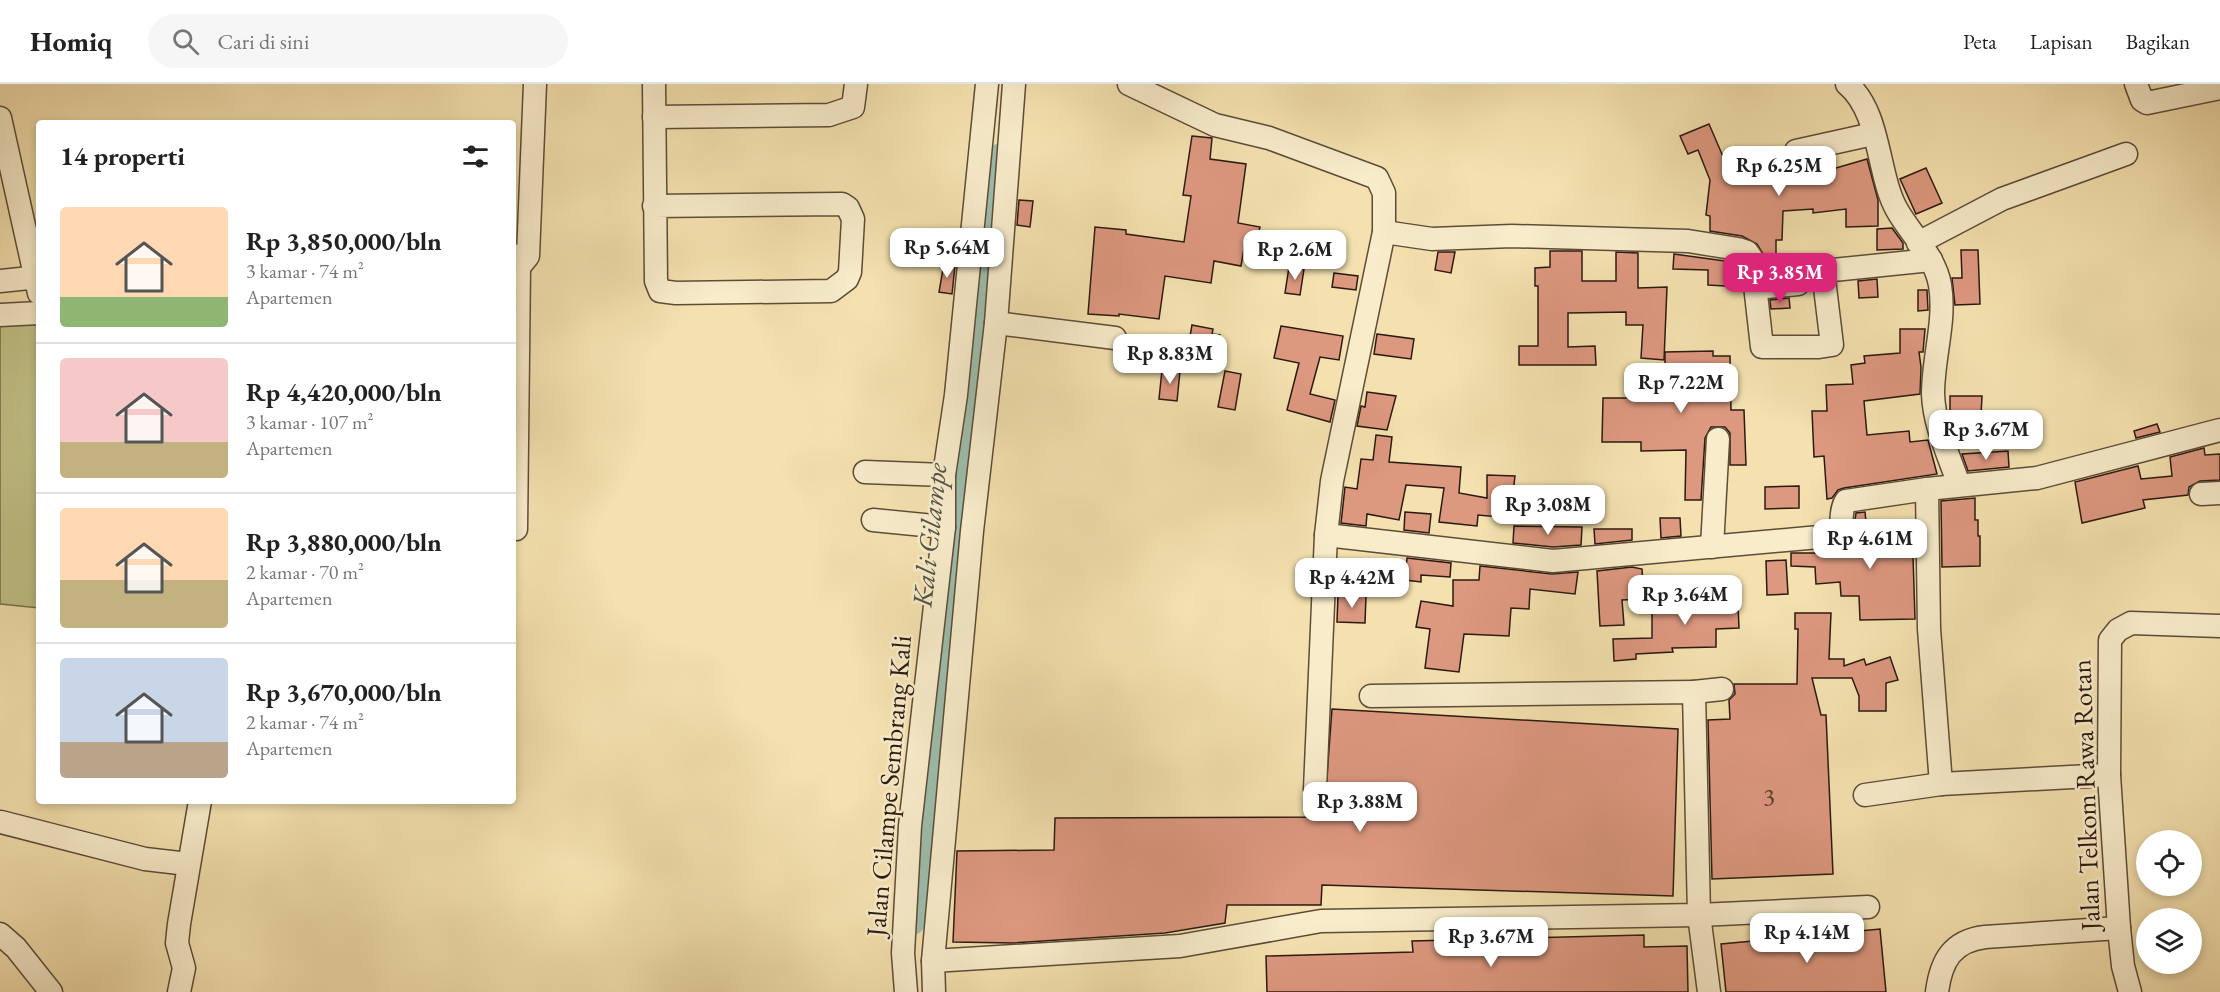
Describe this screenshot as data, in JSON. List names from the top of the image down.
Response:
{
  "streets": {
    "street": ["Jalan Cilampe Sembrang Kali", "Jalan Telkom Rawa Rotan"]
  },
  "water": ["Kali Cilampe"],
  "house_numbers": ["3"],
  "page": {
    "header": "Homiq",
    "search": "Cari di sini",
    "nav": ["Peta", "Lapisan", "Bagikan"],
    "heading": "14 properti",
    "price": [
      "Rp 6.25M",
      "Rp 5.64M",
      "Rp 2.6M",
      "Rp 3.85M",
      "Rp 8.83M",
      "Rp 7.22M",
      "Rp 3.67M",
      "Rp 3.08M",
      "Rp 4.61M",
      "Rp 4.42M",
      "Rp 3.64M",
      "Rp 3.88M",
      "Rp 4.14M",
      "Rp 3.67M"
    ],
    "list": [
      {
        "name": "Rp 3,850,000/bln",
        "note": "3 kamar · 74 m² · Apartemen"
      },
      {
        "name": "Rp 4,420,000/bln",
        "note": "3 kamar · 107 m² · Apartemen"
      },
      {
        "name": "Rp 3,880,000/bln",
        "note": "2 kamar · 70 m² · Apartemen"
      },
      {
        "name": "Rp 3,670,000/bln",
        "note": "2 kamar · 74 m² · Apartemen"
      }
    ]
  }
}
